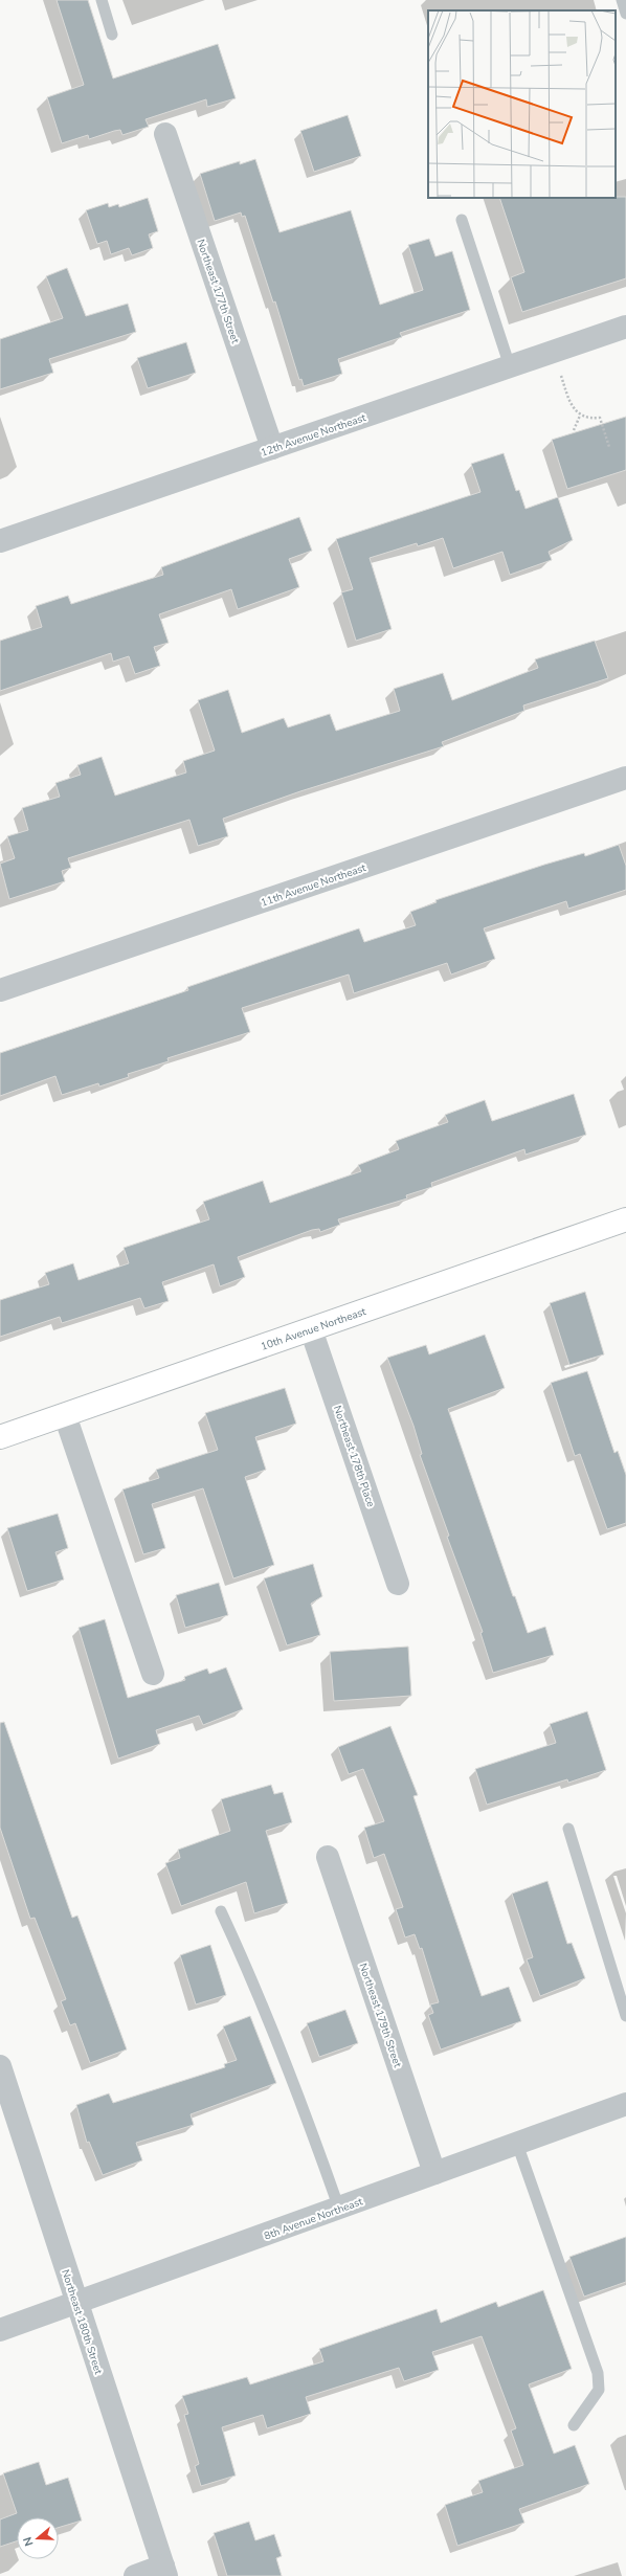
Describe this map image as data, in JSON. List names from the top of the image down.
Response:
{
  "streets": {
    "street": [
      "Northeast 177th Street",
      "12th Avenue Northeast",
      "11th Avenue Northeast",
      "10th Avenue Northeast",
      "Northeast 178th Place",
      "Northeast 179th Street",
      "8th Avenue Northeast",
      "Northeast 180th Street"
    ]
  },
  "crossings": [
    ["Northeast 177th Street", "12th Avenue Northeast"],
    ["10th Avenue Northeast", "Northeast 178th Place"],
    ["Northeast 179th Street", "8th Avenue Northeast"],
    ["8th Avenue Northeast", "Northeast 180th Street"]
  ],
  "north": "left"
}
